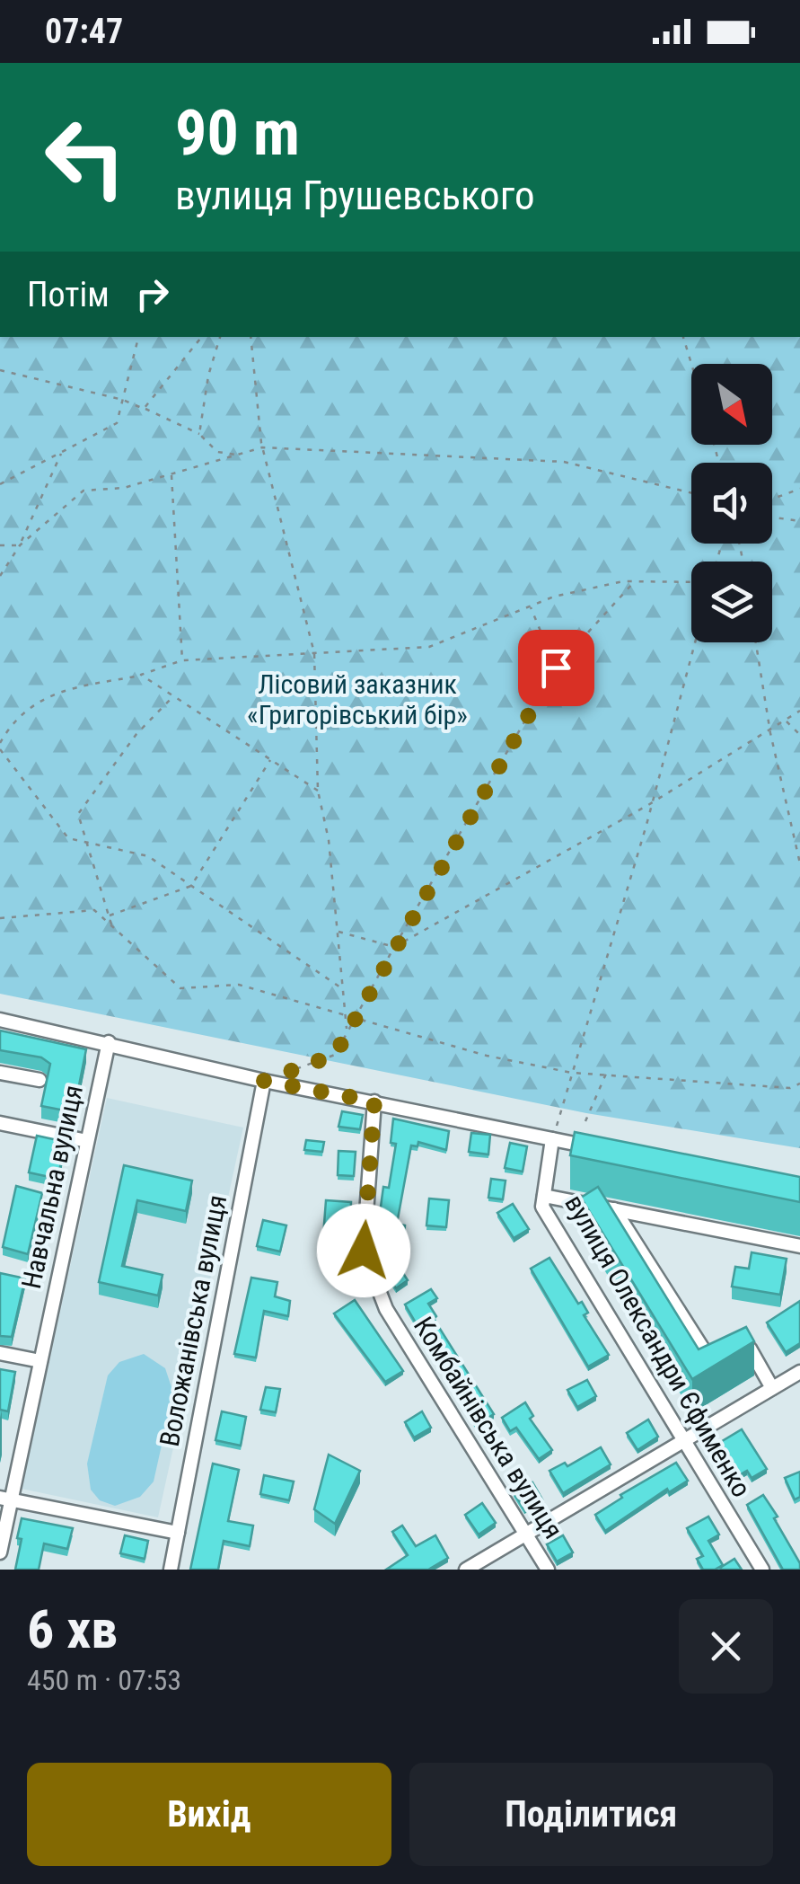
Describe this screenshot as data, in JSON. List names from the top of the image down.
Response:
{
  "streets": {
    "street": [
      "Навчальна вулиця",
      "Воложанівська вулиця",
      "вулиця Олександри Єфименко",
      "Комбайнівська вулиця"
    ]
  },
  "parks": ["Лісовий заказник «Григорівський бір»"],
  "north": "bottom right",
  "page": {
    "status": "07:47",
    "turn": ["90 m", "вулиця Грушевського"],
    "then": "Потім",
    "heading": ["6 хв", "450 m · 07:53"],
    "buttons": ["Вихід", "Поділитися"]
  }
}
